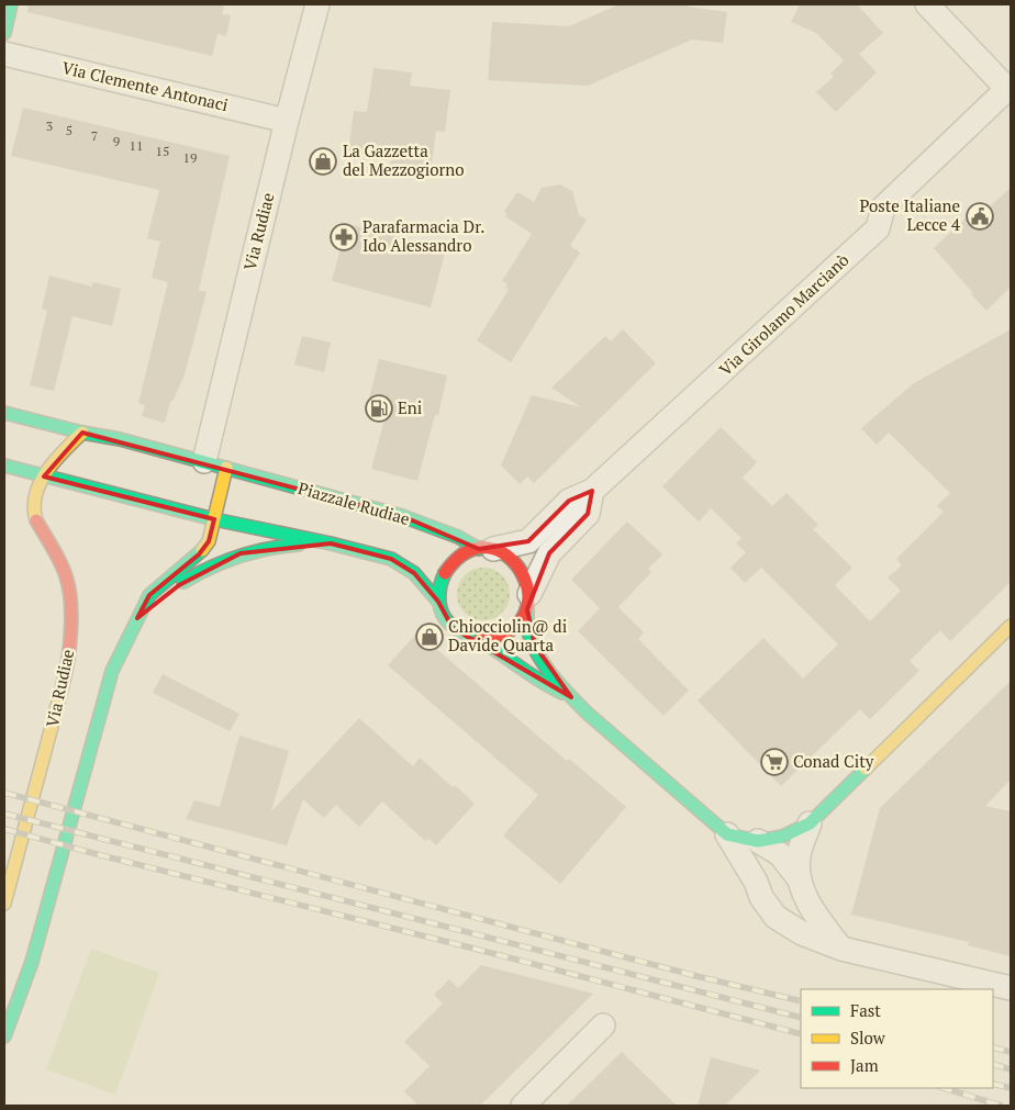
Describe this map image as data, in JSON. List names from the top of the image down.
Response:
{
  "streets": {
    "main road": ["Via Rudiae", "Piazzale Rudiae"],
    "street": ["Via Clemente Antonaci", "Via Girolamo Marcianò"]
  },
  "crossings": [
    ["Via Clemente Antonaci", "Via Rudiae"],
    ["Via Rudiae", "Piazzale Rudiae"],
    ["Via Girolamo Marcianò", "Piazzale Rudiae"]
  ],
  "places": {
    "shop": ["La Gazzetta del Mezzogiorno", "Chiocciolin@ di Davide Quarta"],
    "public building": ["Poste Italiane Lecce 4"],
    "pharmacy": ["Parafarmacia Dr. Ido Alessandro"],
    "fuel station": ["Eni"],
    "supermarket": ["Conad City"]
  },
  "house_numbers": [
    "3",
    "5",
    "7",
    "9",
    "11",
    "15",
    "19"
  ],
  "legend": ["Fast", "Slow", "Jam"]
}
